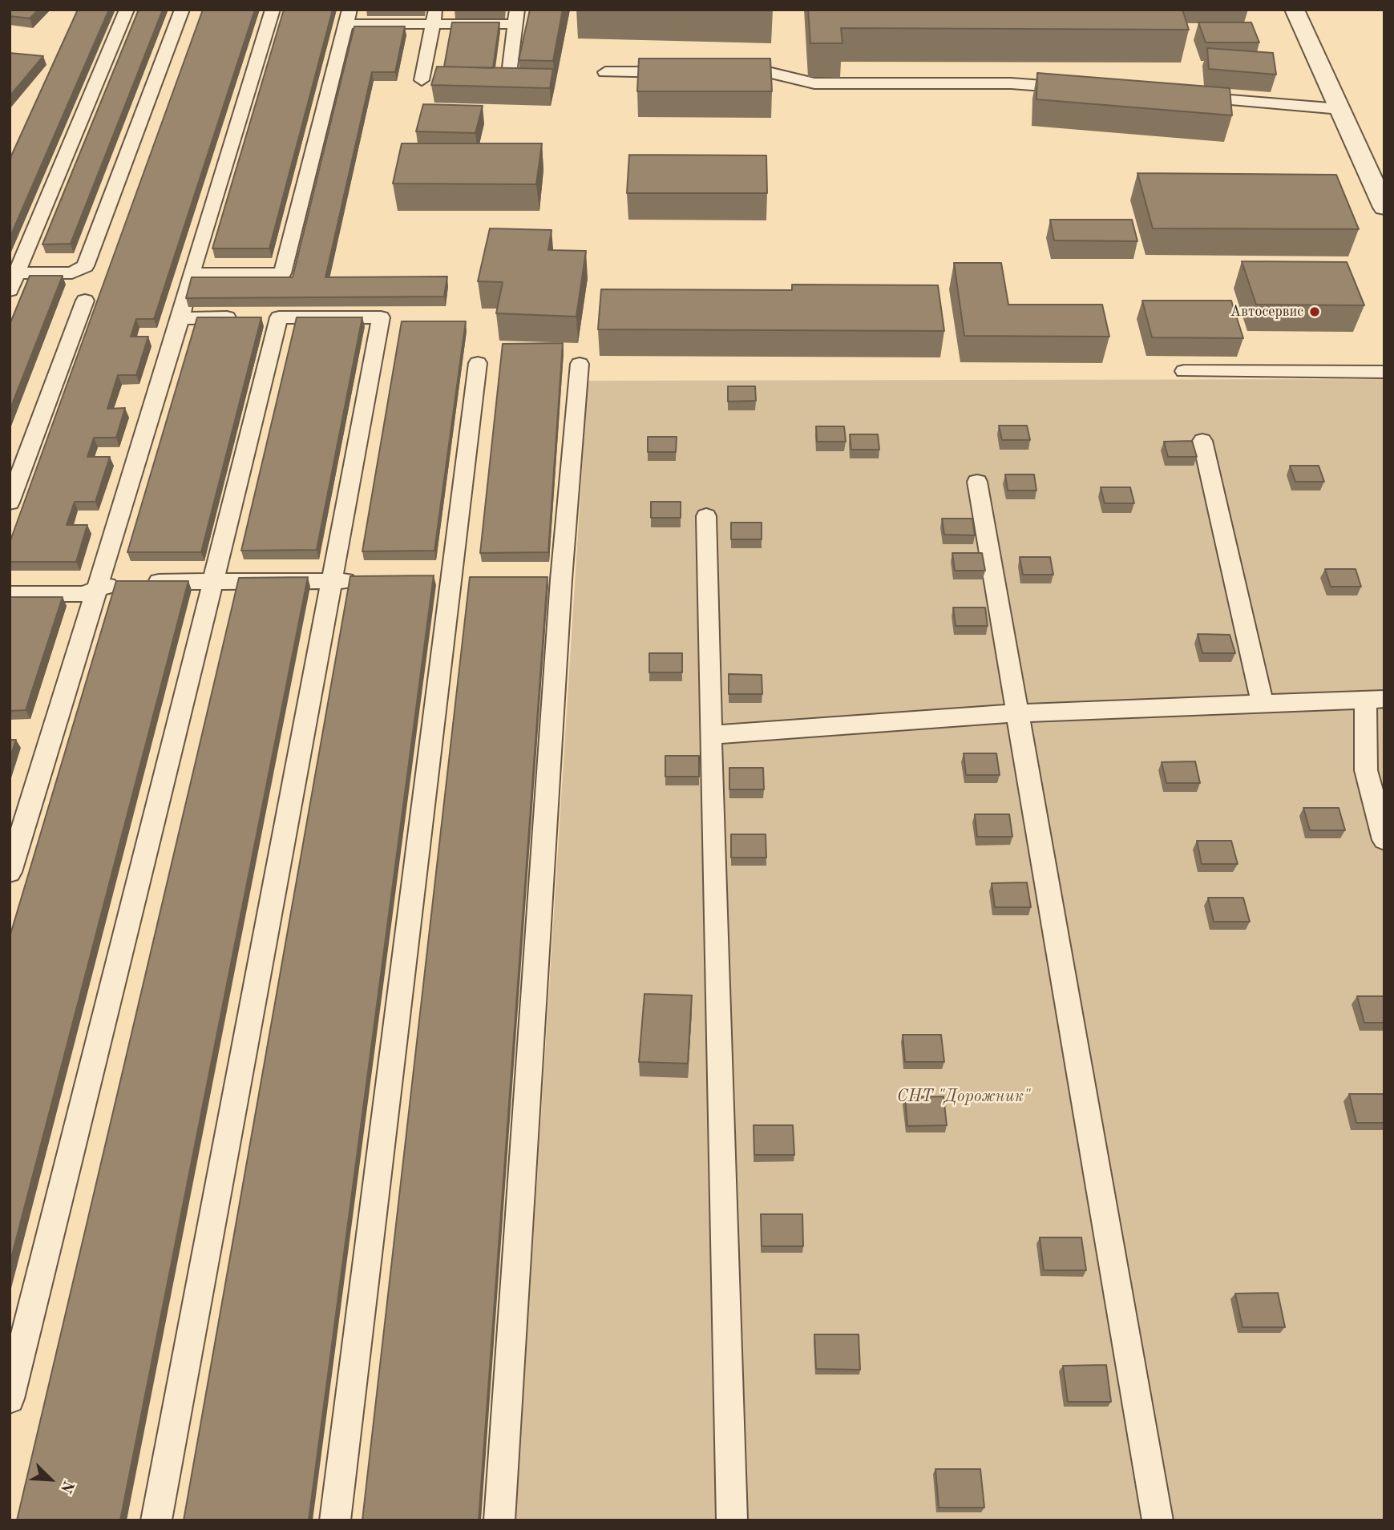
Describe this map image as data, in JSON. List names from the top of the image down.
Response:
{
  "parks": ["СНТ \"Дорожник\""],
  "places": ["Автосервис"],
  "north": "bottom right"
}
